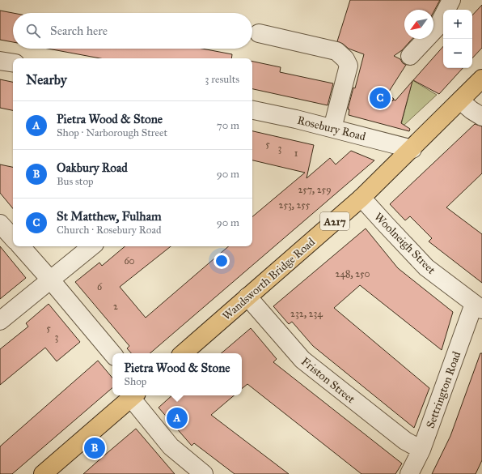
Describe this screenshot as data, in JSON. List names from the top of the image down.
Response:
{
  "streets": {
    "main road": ["A217", "Wandsworth Bridge Road"],
    "street": [
      "Rosebury Road",
      "Woolneigh Street",
      "Friston Street",
      "Settrington Road"
    ]
  },
  "crossings": [
    ["Rosebury Road", "Wandsworth Bridge Road"],
    ["Woolneigh Street", "Wandsworth Bridge Road"],
    ["Woolneigh Street", "Settrington Road"],
    ["Wandsworth Bridge Road", "Friston Street"],
    ["Friston Street", "Settrington Road"]
  ],
  "house_numbers": [
    "5",
    "3",
    "1",
    "257, 259",
    "253, 255",
    "60",
    "248, 250",
    "6",
    "2",
    "232, 234",
    "5",
    "3"
  ],
  "north": "bottom left",
  "page": {
    "map_buttons": ["+", "−"],
    "search": "Search here",
    "heading": ["Nearby", "3 results"],
    "pins": ["C", "A", "B"],
    "list": [
      {
        "mark": "A",
        "name": "Pietra Wood & Stone",
        "note": "Shop · Narborough Street",
        "value": "70 m"
      },
      {
        "mark": "B",
        "name": "Oakbury Road",
        "note": "Bus stop",
        "value": "90 m"
      },
      {
        "mark": "C",
        "name": "St Matthew, Fulham",
        "note": "Church · Rosebury Road",
        "value": "90 m"
      }
    ],
    "popup": ["Pietra Wood & Stone", "Shop"]
  }
}
